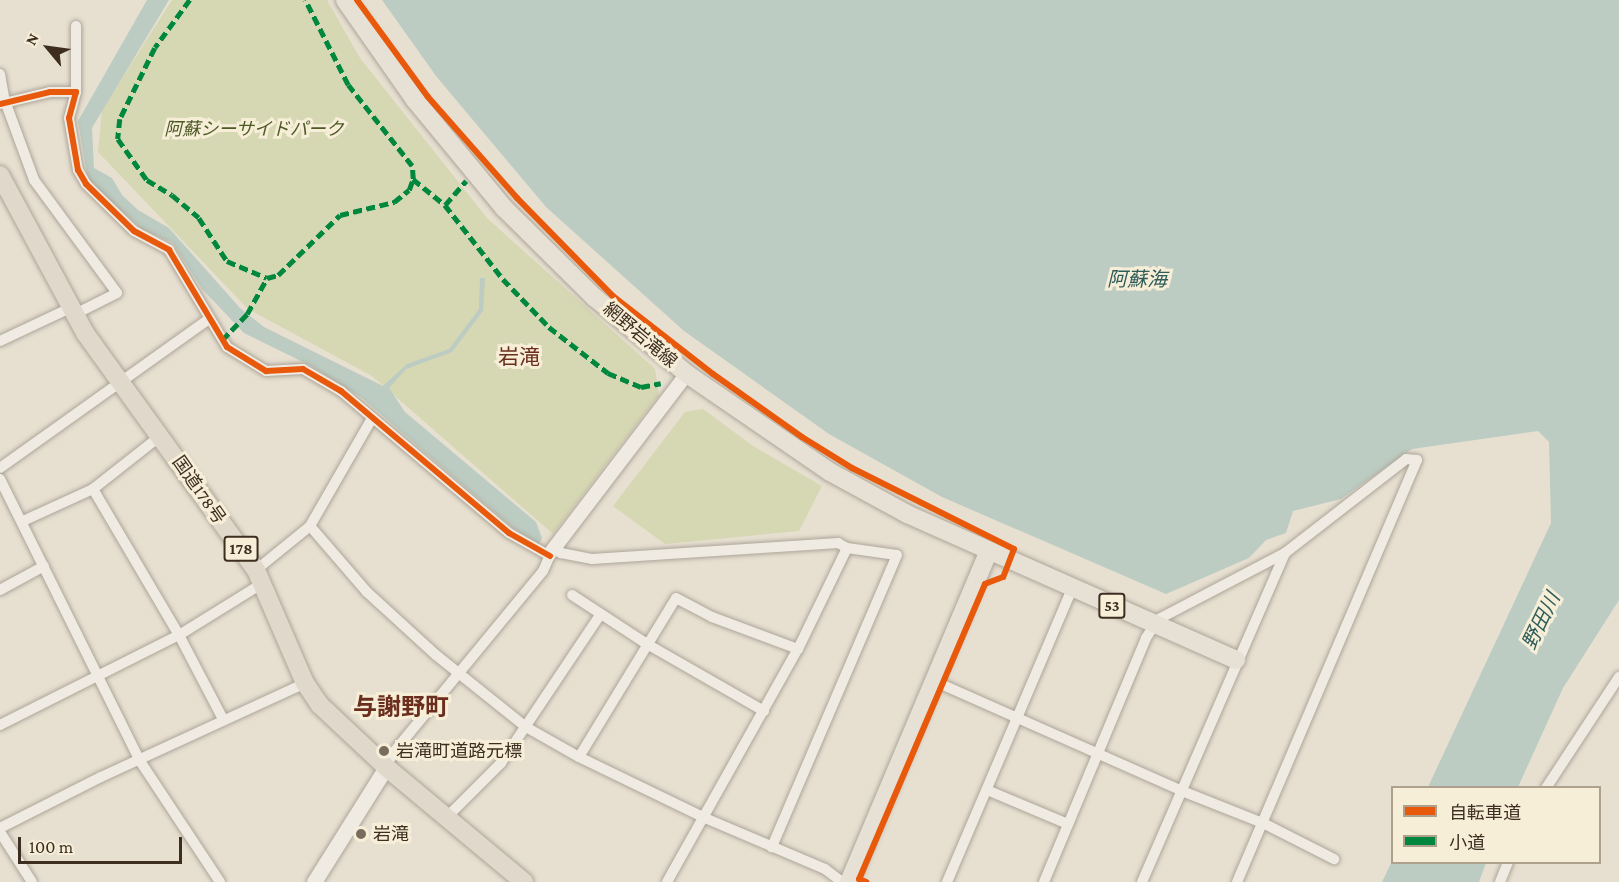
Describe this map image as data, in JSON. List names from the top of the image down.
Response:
{
  "streets": {
    "highway": ["国道178号", "178"],
    "main road": ["網野岩滝線", "53"]
  },
  "districts": ["岩滝", "与謝野町"],
  "water": ["阿蘇海", "野田川"],
  "parks": ["阿蘇シーサイドパーク"],
  "places": ["岩滝町道路元標", "岩滝"],
  "legend": ["自転車道", "小道"],
  "scale_bar": "100 m",
  "north": "top left"
}
